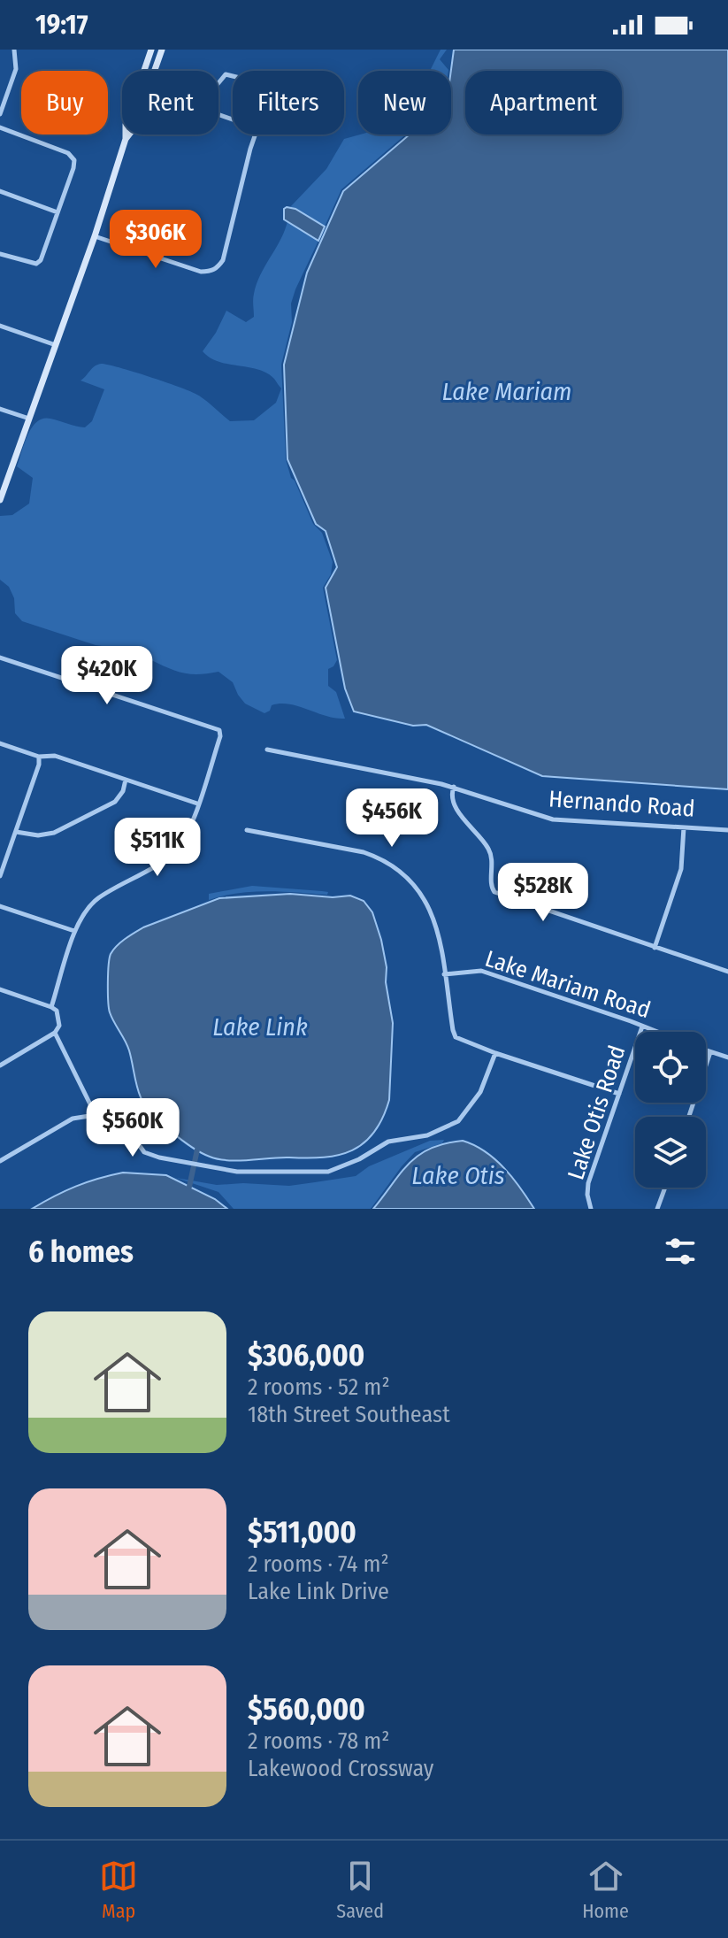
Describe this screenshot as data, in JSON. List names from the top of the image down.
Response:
{
  "streets": {
    "street": ["Hernando Road", "Lake Mariam Road", "Lake Otis Road"]
  },
  "crossings": [
    ["Lake Mariam Road", "Lake Otis Road"]
  ],
  "water": ["Lake Mariam", "Lake Link", "Lake Otis"],
  "page": {
    "status": "19:17",
    "chip": [
      "Buy",
      "Rent",
      "Filters",
      "New",
      "Apartment"
    ],
    "price": [
      "$306K",
      "$420K",
      "$456K",
      "$511K",
      "$528K",
      "$560K"
    ],
    "heading": "6 homes",
    "list": [
      {
        "name": "$306,000",
        "note": "2 rooms · 52 m² · 18th Street Southeast"
      },
      {
        "name": "$511,000",
        "note": "2 rooms · 74 m² · Lake Link Drive"
      },
      {
        "name": "$560,000",
        "note": "2 rooms · 78 m² · Lakewood Crossway"
      }
    ],
    "tabs": ["Map", "Saved", "Home"]
  }
}
